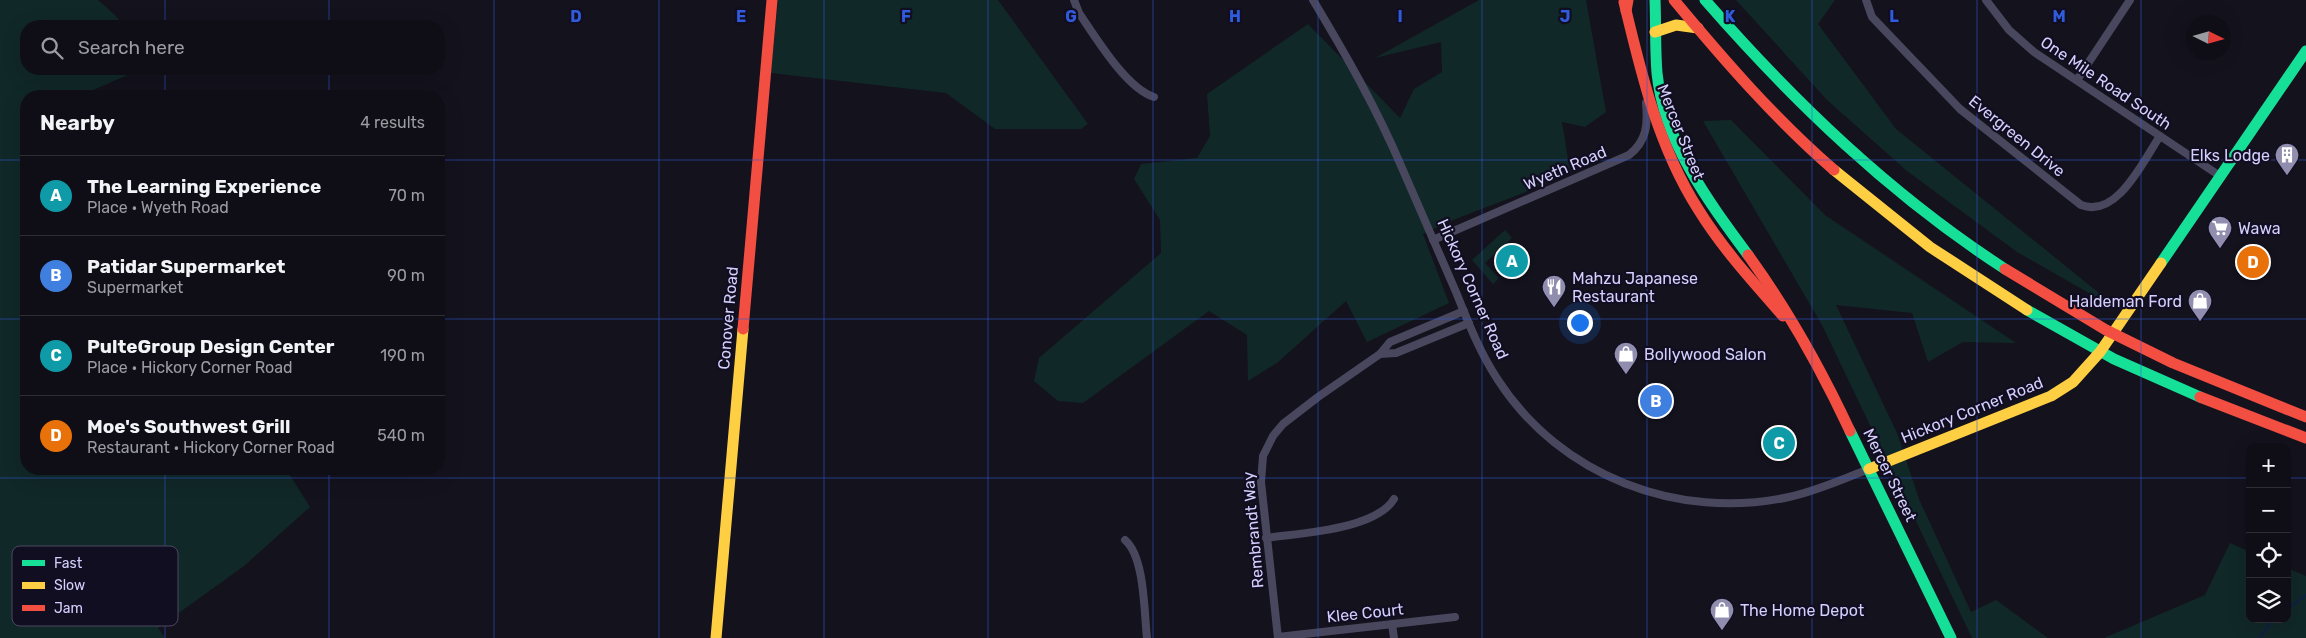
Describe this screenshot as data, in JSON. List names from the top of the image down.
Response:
{
  "streets": {
    "main road": ["Mercer Street", "Hickory Corner Road", "Conover Road"],
    "street": [
      "One Mile Road South",
      "Evergreen Drive",
      "Wyeth Road",
      "Rembrandt Way",
      "Klee Court"
    ]
  },
  "crossings": [
    ["One Mile Road South", "Evergreen Drive"],
    ["One Mile Road South", "Hickory Corner Road"],
    ["Mercer Street", "Wyeth Road"],
    ["Mercer Street", "Hickory Corner Road"],
    ["Wyeth Road", "Hickory Corner Road"],
    ["Hickory Corner Road", "Rembrandt Way"],
    ["Rembrandt Way", "Klee Court"]
  ],
  "places": {
    "building": ["Elks Lodge"],
    "supermarket": ["Wawa"],
    "restaurant": ["Mahzu Japanese Restaurant"],
    "shop": ["Haldeman Ford", "Bollywood Salon", "The Home Depot"]
  },
  "legend": ["Fast", "Slow", "Jam"],
  "north": "right",
  "page": {
    "search": "Search here",
    "heading": ["Nearby", "4 results"],
    "list": [
      {
        "mark": "A",
        "name": "The Learning Experience",
        "note": "Place · Wyeth Road",
        "value": "70 m"
      },
      {
        "mark": "B",
        "name": "Patidar Supermarket",
        "note": "Supermarket",
        "value": "90 m"
      },
      {
        "mark": "C",
        "name": "PulteGroup Design Center",
        "note": "Place · Hickory Corner Road",
        "value": "190 m"
      },
      {
        "mark": "D",
        "name": "Moe's Southwest Grill",
        "note": "Restaurant · Hickory Corner Road",
        "value": "540 m"
      }
    ],
    "pins": [
      "A",
      "D",
      "B",
      "C"
    ],
    "map_buttons": ["+", "−"]
  },
  "grid": {
    "columns": [
      "D",
      "E",
      "F",
      "G",
      "H",
      "I",
      "J",
      "K",
      "L",
      "M"
    ]
  }
}
